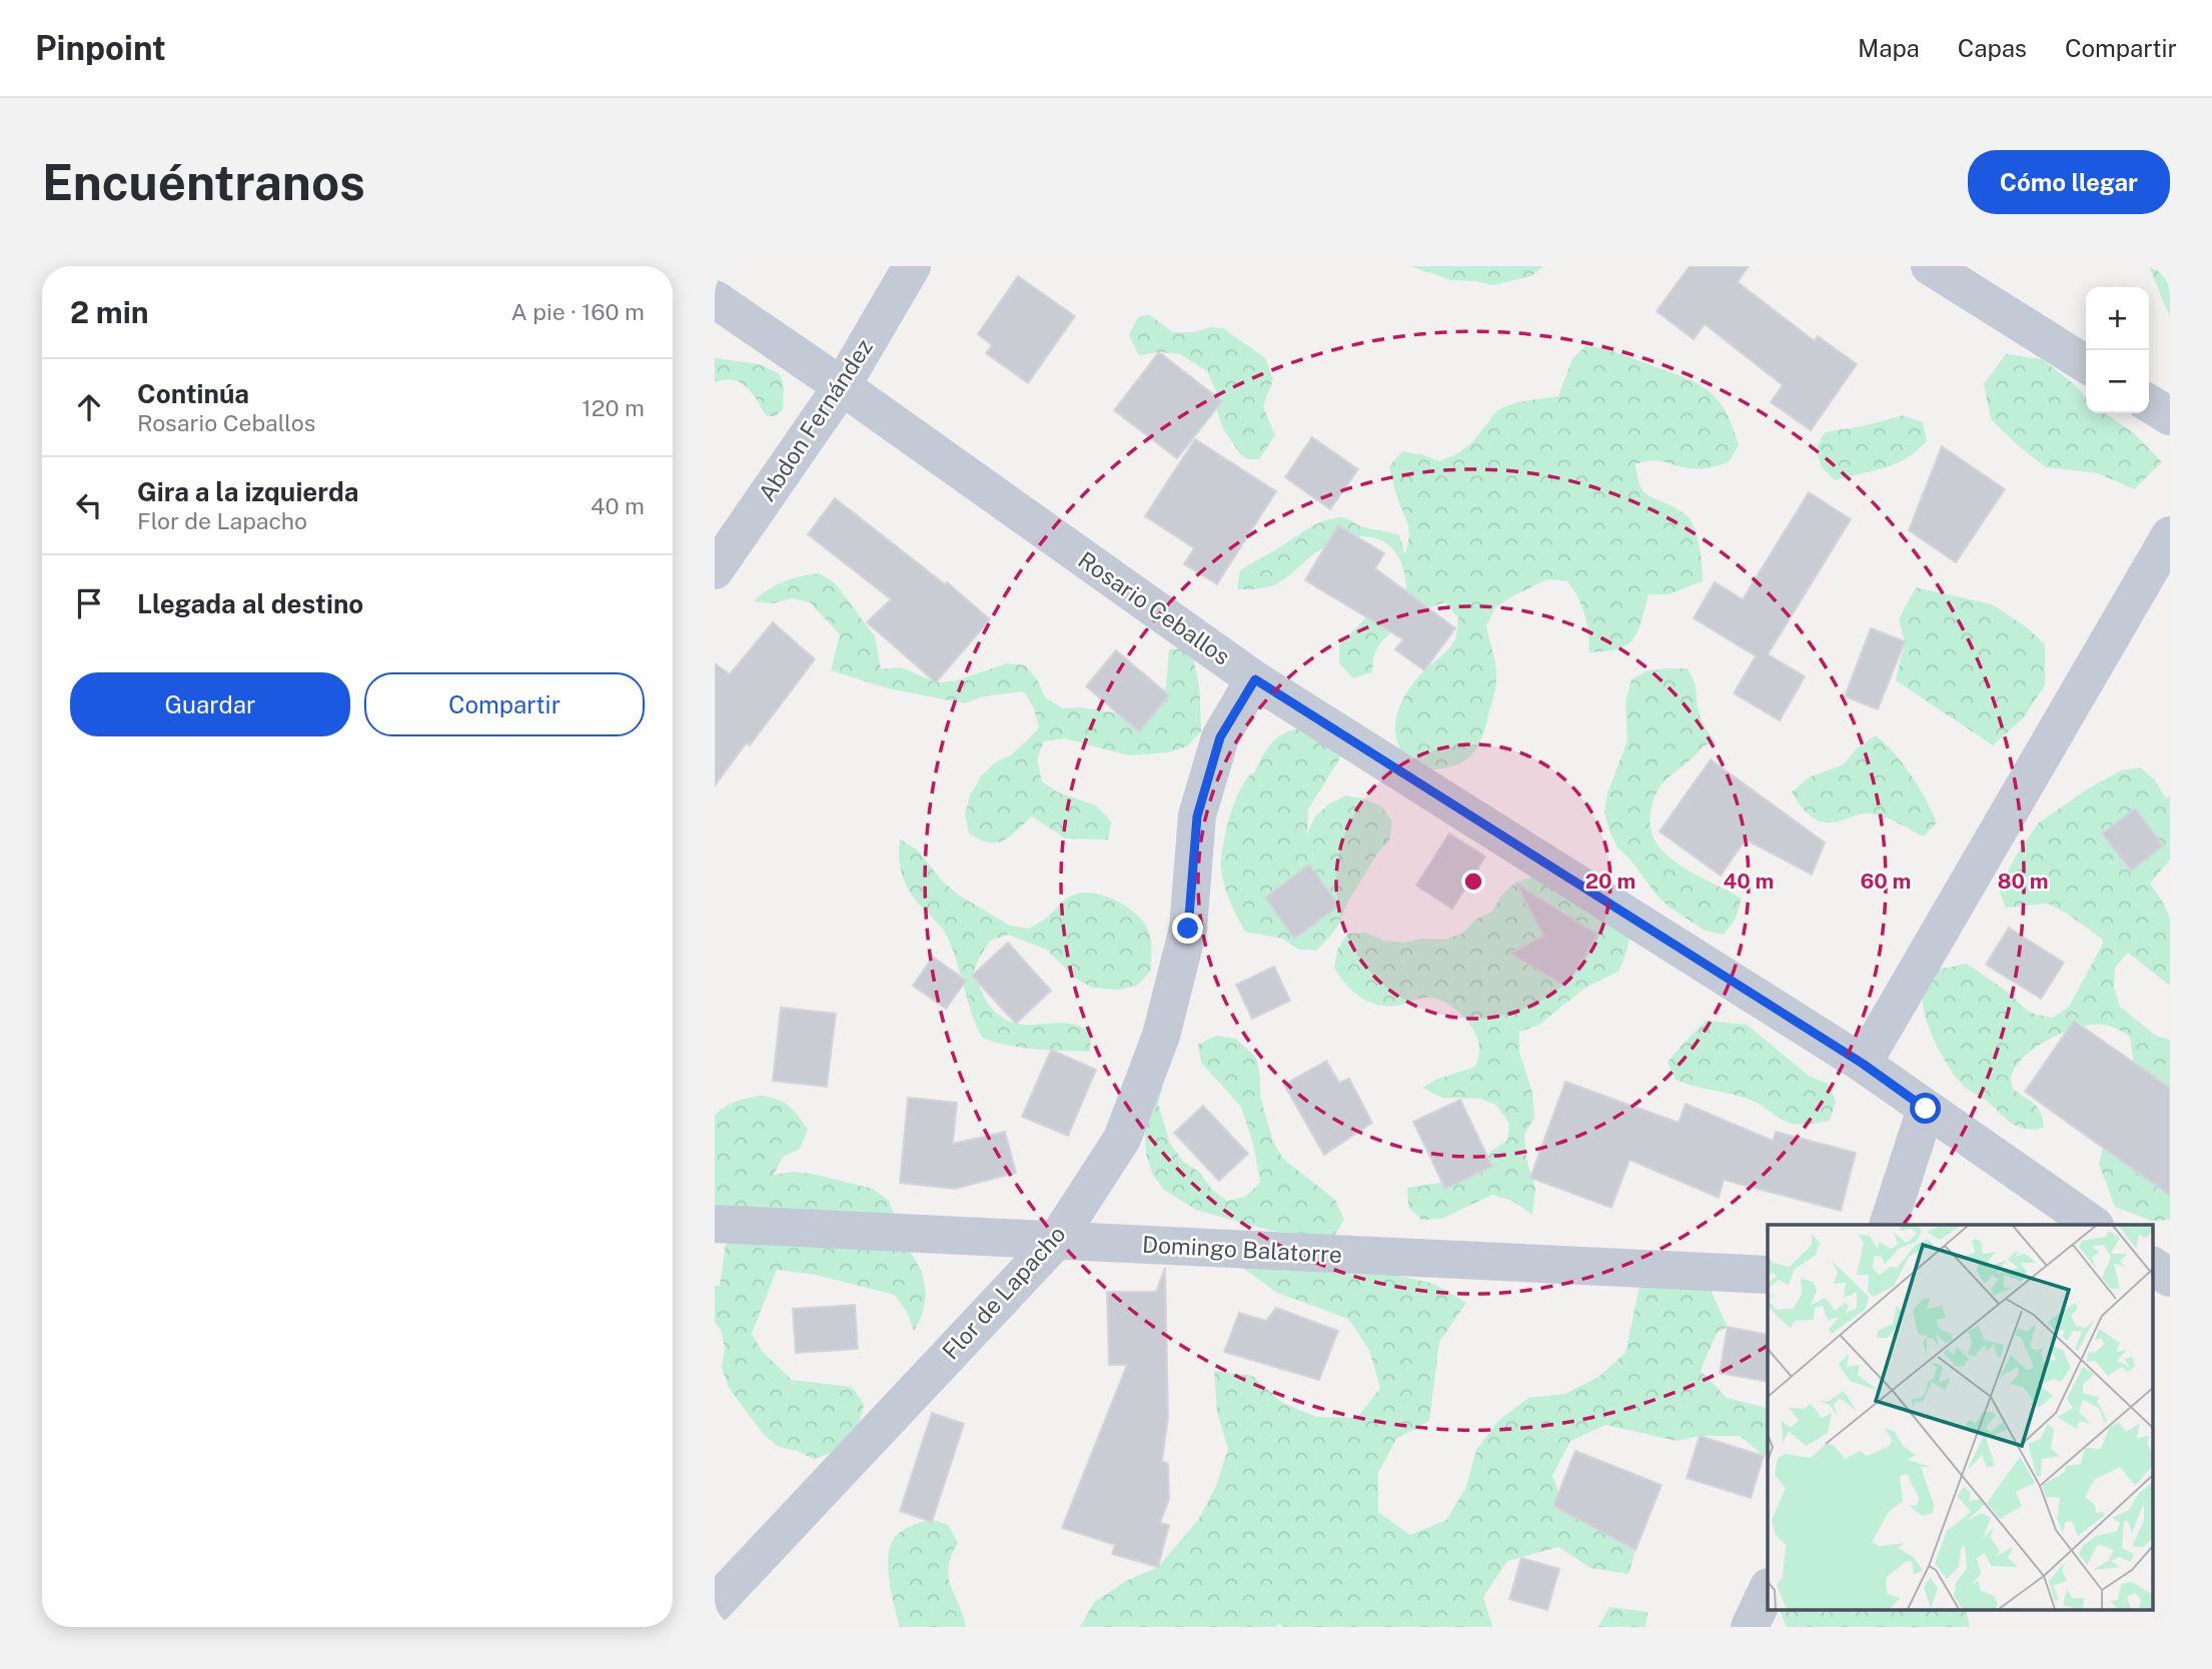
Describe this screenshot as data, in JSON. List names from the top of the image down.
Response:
{
  "streets": {
    "street": [
      "Abdon Fernández",
      "Rosario Ceballos",
      "Domingo Balatorre",
      "Flor de Lapacho"
    ]
  },
  "crossings": [
    ["Abdon Fernández", "Rosario Ceballos"],
    ["Rosario Ceballos", "Flor de Lapacho"],
    ["Domingo Balatorre", "Flor de Lapacho"]
  ],
  "page": {
    "header": "Pinpoint",
    "nav": ["Mapa", "Capas", "Compartir"],
    "buttons": [
      "Cómo llegar",
      ["Guardar", "Compartir"]
    ],
    "title": "Encuéntranos",
    "heading": ["2 min", "A pie · 160 m"],
    "map_buttons": ["+", "−"],
    "list": [
      ["Continúa", "Rosario Ceballos", "120 m"],
      ["Gira a la izquierda", "Flor de Lapacho", "40 m"],
      "Llegada al destino"
    ]
  },
  "rings": [
    "20 m",
    "40 m",
    "60 m",
    "80 m"
  ]
}
